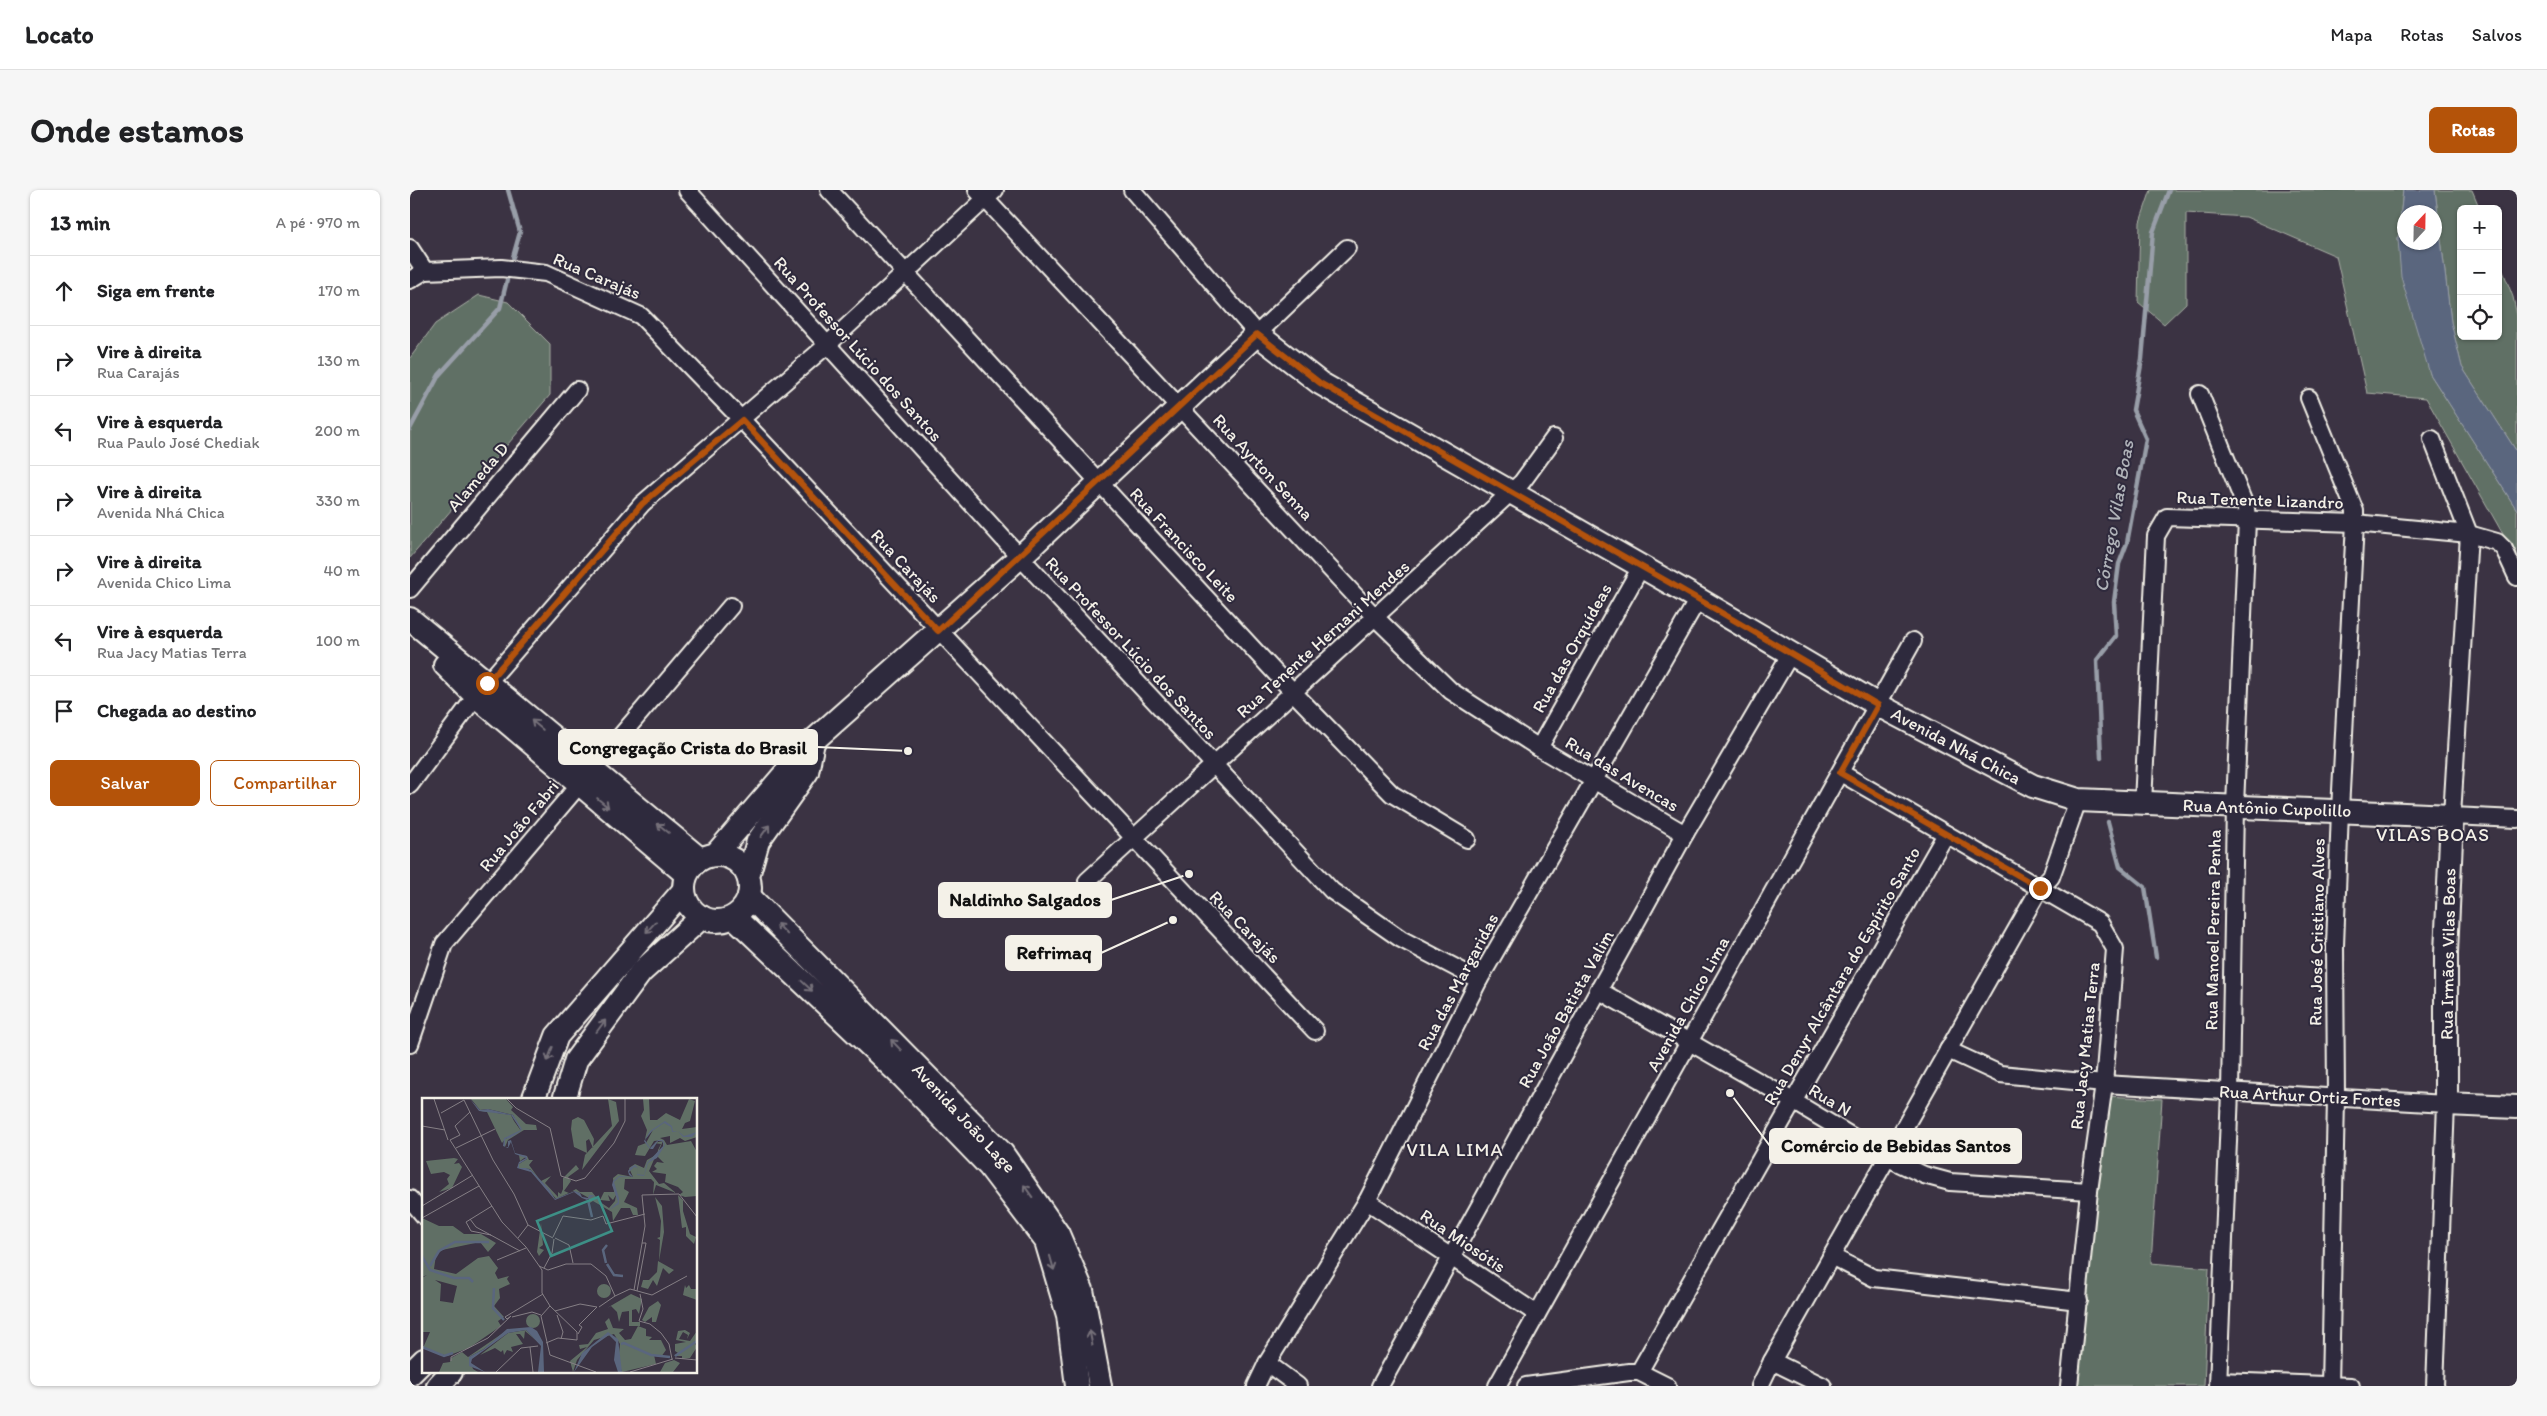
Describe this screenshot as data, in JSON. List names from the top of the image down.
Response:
{
  "streets": {
    "street": [
      "Rua Carajás",
      "Rua Professor Lúcio dos Santos",
      "Rua Ayrton Senna",
      "Alameda D",
      "Rua Tenente Lizandro",
      "Rua Francisco Leite",
      "Rua Tenente Hernani Mendes",
      "Rua das Orquídeas",
      "Avenida Nhá Chica",
      "Rua das Avencas",
      "Rua Antônio Cupolillo",
      "Rua João Fabri",
      "Rua Manoel Pereira Penha",
      "Rua José Cristiano Alves",
      "Rua Irmãos Vilas Boas",
      "Rua Denyr Alcântara do Espírito Santo",
      "Rua das Margaridas",
      "Avenida Chico Lima",
      "Rua João Batista Valim",
      "Rua Jacy Matias Terra",
      "Rua Arthur Ortiz Fortes",
      "Rua N",
      "Avenida João Lage",
      "Rua Miosótis"
    ]
  },
  "crossings": [
    ["Rua Carajás", "Rua Tenente Hernani Mendes"],
    ["Rua Professor Lúcio dos Santos", "Rua Tenente Hernani Mendes"],
    ["Rua Professor Lúcio dos Santos", "Rua das Margaridas"],
    ["Rua Ayrton Senna", "Rua Tenente Hernani Mendes"],
    ["Rua Ayrton Senna", "Rua das Orquídeas"],
    ["Rua Ayrton Senna", "Rua das Avencas"],
    ["Rua Tenente Lizandro", "Rua Antônio Cupolillo"],
    ["Rua Tenente Lizandro", "Rua Manoel Pereira Penha"],
    ["Rua Tenente Lizandro", "Rua José Cristiano Alves"],
    ["Rua Tenente Lizandro", "Rua Irmãos Vilas Boas"],
    ["Rua Francisco Leite", "Rua Tenente Hernani Mendes"],
    ["Rua Tenente Hernani Mendes", "Avenida Nhá Chica"],
    ["Rua das Orquídeas", "Avenida Nhá Chica"],
    ["Rua das Orquídeas", "Rua das Avencas"],
    ["Avenida Nhá Chica", "Rua Antônio Cupolillo"],
    ["Avenida Nhá Chica", "Rua das Margaridas"],
    ["Avenida Nhá Chica", "Avenida Chico Lima"],
    ["Avenida Nhá Chica", "Rua João Batista Valim"],
    ["Rua das Avencas", "Rua das Margaridas"],
    ["Rua das Avencas", "Rua João Batista Valim"],
    ["Rua Antônio Cupolillo", "Rua Manoel Pereira Penha"],
    ["Rua Antônio Cupolillo", "Rua José Cristiano Alves"],
    ["Rua Antônio Cupolillo", "Rua Irmãos Vilas Boas"],
    ["Rua Manoel Pereira Penha", "Rua Arthur Ortiz Fortes"],
    ["Rua José Cristiano Alves", "Rua Arthur Ortiz Fortes"],
    ["Rua Irmãos Vilas Boas", "Rua Arthur Ortiz Fortes"],
    ["Rua Denyr Alcântara do Espírito Santo", "Rua Jacy Matias Terra"],
    ["Rua Denyr Alcântara do Espírito Santo", "Rua N"],
    ["Rua das Margaridas", "Rua Miosótis"],
    ["Avenida Chico Lima", "Rua Jacy Matias Terra"],
    ["Avenida Chico Lima", "Rua N"],
    ["Avenida Chico Lima", "Rua Miosótis"],
    ["Rua João Batista Valim", "Rua N"],
    ["Rua João Batista Valim", "Rua Miosótis"],
    ["Rua Jacy Matias Terra", "Rua Arthur Ortiz Fortes"],
    ["Rua Jacy Matias Terra", "Rua N"]
  ],
  "districts": ["VILAS BOAS", "VILA LIMA"],
  "water": ["Córrego Vilas Boas"],
  "places": [
    "Congregação Crista do Brasil",
    "Naldinho Salgados",
    "Refrimaq",
    "Comércio de Bebidas Santos"
  ],
  "north": "top",
  "page": {
    "header": "Locato",
    "nav": ["Mapa", "Rotas", "Salvos"],
    "buttons": [
      "Rotas",
      ["Salvar", "Compartilhar"]
    ],
    "title": "Onde estamos",
    "heading": ["13 min", "A pé · 970 m"],
    "map_buttons": ["+", "−"],
    "list": [
      ["Siga em frente", "170 m"],
      ["Vire à direita", "Rua Carajás", "130 m"],
      ["Vire à esquerda", "Rua Paulo José Chediak", "200 m"],
      ["Vire à direita", "Avenida Nhá Chica", "330 m"],
      ["Vire à direita", "Avenida Chico Lima", "40 m"],
      ["Vire à esquerda", "Rua Jacy Matias Terra", "100 m"],
      "Chegada ao destino"
    ]
  }
}
